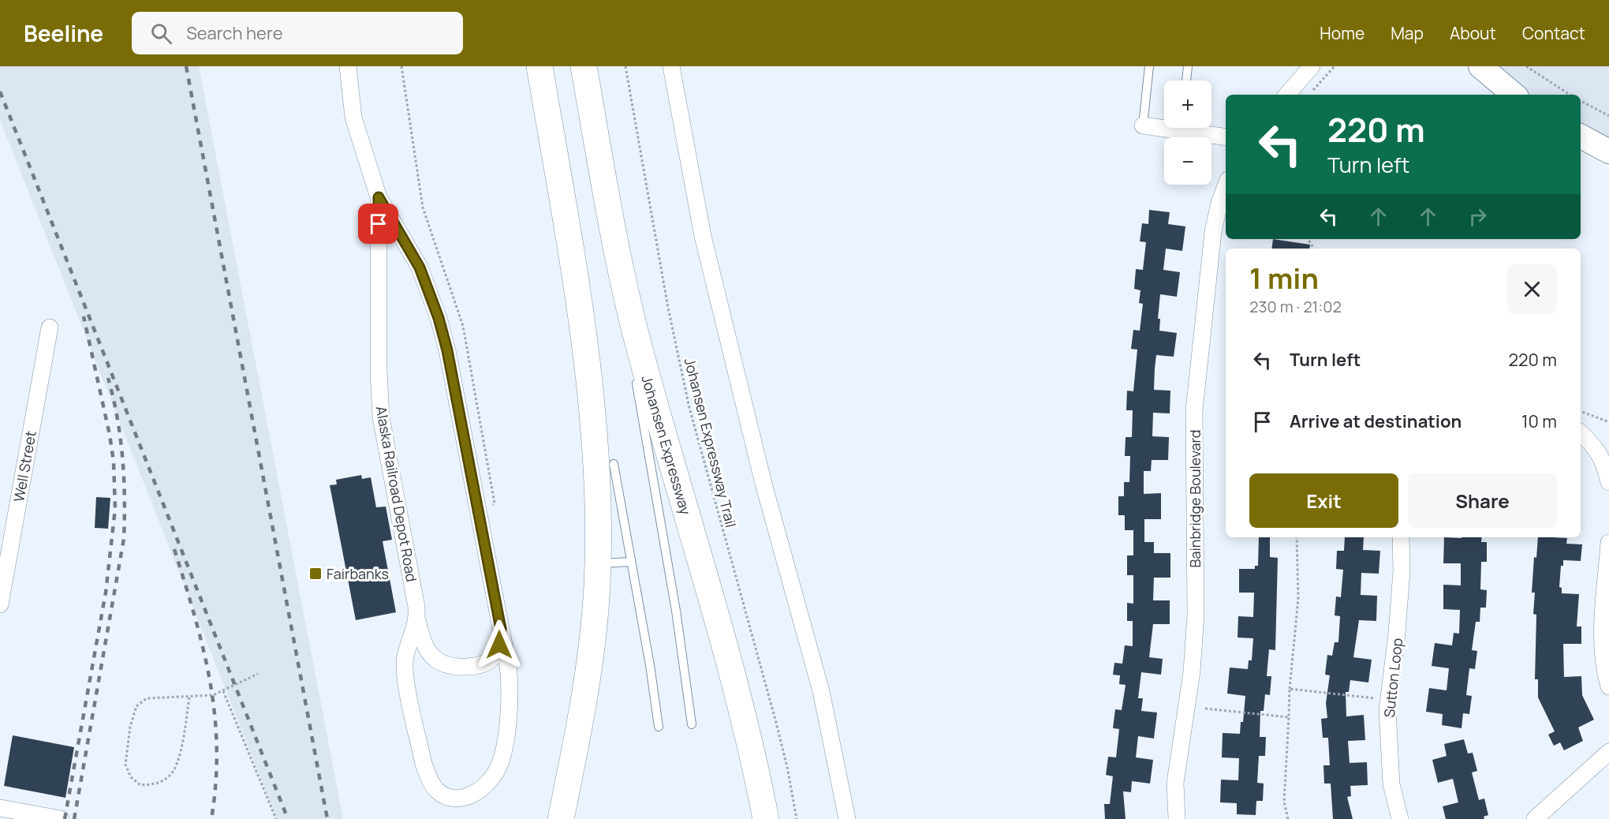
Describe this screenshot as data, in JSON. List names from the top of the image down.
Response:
{
  "streets": {
    "highway": ["Johansen Expressway"],
    "street": [
      "Well Street",
      "Alaska Railroad Depot Road",
      "Bainbridge Boulevard",
      "Sutton Loop"
    ],
    "path": ["Johansen Expressway Trail"]
  },
  "places": {
    "transit": ["Fairbanks"]
  },
  "page": {
    "header": "Beeline",
    "search": "Search here",
    "nav": [
      "Home",
      "Map",
      "About",
      "Contact"
    ],
    "map_buttons": ["+", "−"],
    "turn": ["220 m", "Turn left"],
    "heading": ["1 min", "230 m · 21:02"],
    "list": [
      {
        "name": "Turn left",
        "value": "220 m"
      },
      {
        "name": "Arrive at destination",
        "value": "10 m"
      }
    ],
    "buttons": ["Exit", "Share"]
  }
}
